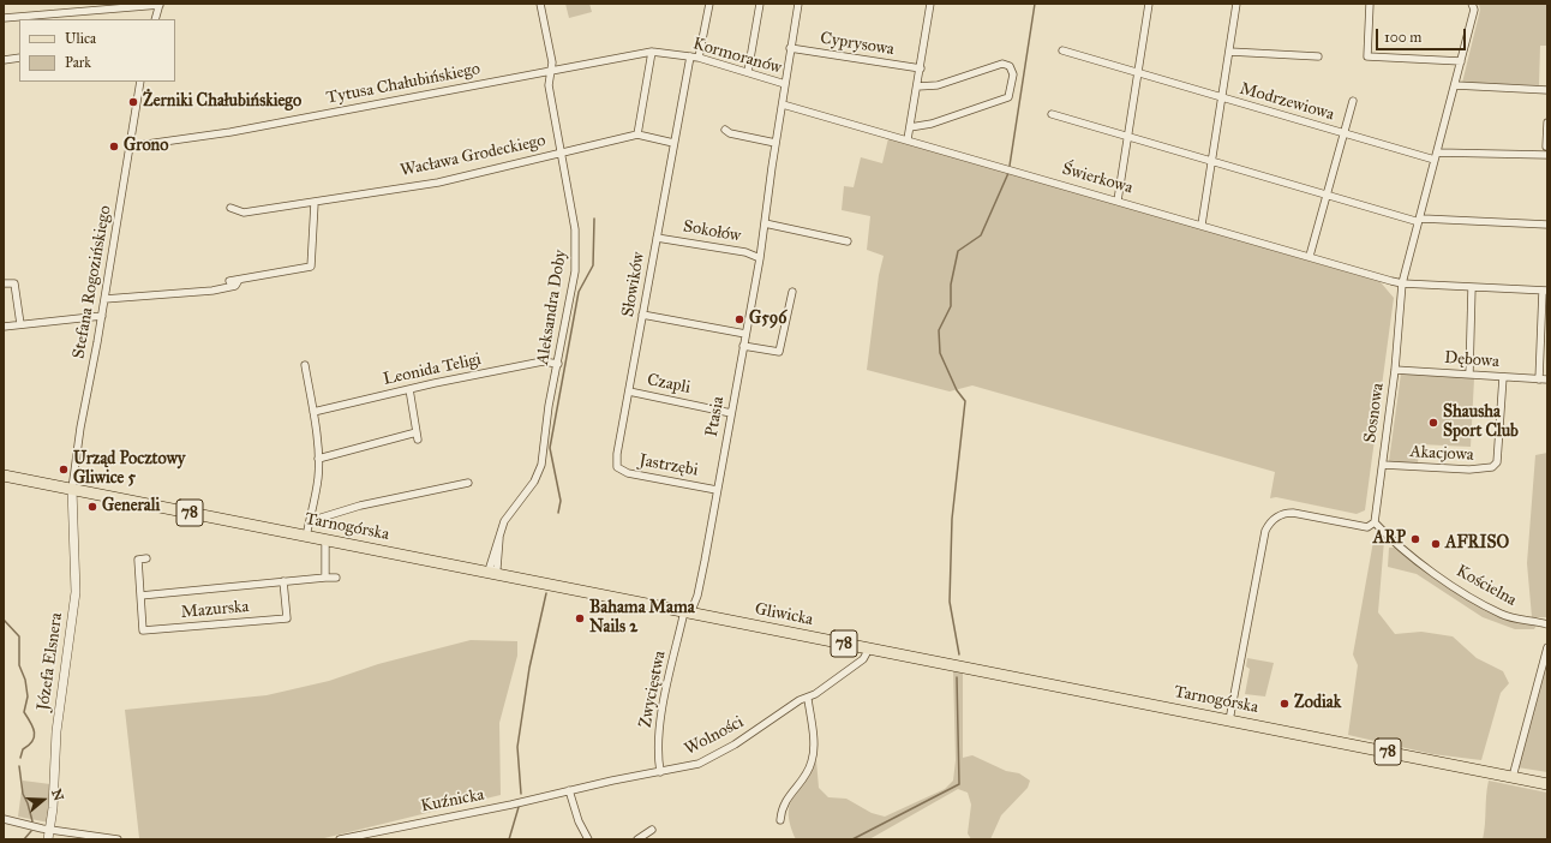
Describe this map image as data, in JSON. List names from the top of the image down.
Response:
{
  "streets": {
    "main road": ["78", "Tarnogórska", "Gliwicka"],
    "street": [
      "Cyprysowa",
      "Kormoranów",
      "Tytusa Chałubińskiego",
      "Modrzewiowa",
      "Wacława Grodeckiego",
      "Świerkowa",
      "Sokołów",
      "Stefana Rogozińskiego",
      "Słowików",
      "Aleksandra Doby",
      "Dębowa",
      "Leonida Teligi",
      "Czapli",
      "Sosnowa",
      "Ptasia",
      "Akacjowa",
      "Jastrzębi",
      "Kościelna",
      "Mazurska",
      "Józefa Elsnera",
      "Zwycięstwa",
      "Wolności",
      "Kuźnicka"
    ]
  },
  "crossings": [
    ["Cyprysowa", "Ptasia"],
    ["Kormoranów", "Tytusa Chałubińskiego"],
    ["Kormoranów", "Słowików"],
    ["Kormoranów", "Ptasia"],
    ["Tytusa Chałubińskiego", "Stefana Rogozińskiego"],
    ["Tytusa Chałubińskiego", "Aleksandra Doby"],
    ["Modrzewiowa", "Świerkowa"],
    ["Modrzewiowa", "Sosnowa"],
    ["Wacława Grodeckiego", "Aleksandra Doby"],
    ["Świerkowa", "Sosnowa"],
    ["Świerkowa", "Ptasia"],
    ["Sokołów", "Słowików"],
    ["Sokołów", "Ptasia"],
    ["Stefana Rogozińskiego", "Tarnogórska"],
    ["Stefana Rogozińskiego", "Józefa Elsnera"],
    ["Słowików", "Czapli"],
    ["Słowików", "Jastrzębi"],
    ["Aleksandra Doby", "Leonida Teligi"],
    ["Aleksandra Doby", "Tarnogórska"],
    ["Dębowa", "Sosnowa"],
    ["Dębowa", "Akacjowa"],
    ["Czapli", "Ptasia"],
    ["Sosnowa", "Akacjowa"],
    ["Sosnowa", "Kościelna"],
    ["Ptasia", "Jastrzębi"],
    ["Ptasia", "Tarnogórska"],
    ["Ptasia", "Gliwicka"],
    ["Ptasia", "Zwycięstwa"],
    ["Tarnogórska", "Gliwicka"],
    ["Tarnogórska", "Józefa Elsnera"],
    ["Tarnogórska", "Zwycięstwa"],
    ["Gliwicka", "Zwycięstwa"],
    ["Gliwicka", "Wolności"],
    ["Zwycięstwa", "Wolności"],
    ["Wolności", "Kuźnicka"]
  ],
  "places": [
    "Żerniki Chałubińskiego",
    "Grono",
    "G596",
    "Shausha Sport Club",
    "Urząd Pocztowy Gliwice 5",
    "Generali",
    "ARP",
    "AFRISO",
    "Bahama Mama Nails 2",
    "Zodiak"
  ],
  "legend": ["Ulica", "Park"],
  "scale_bar": "100 m",
  "north": "right"
}
